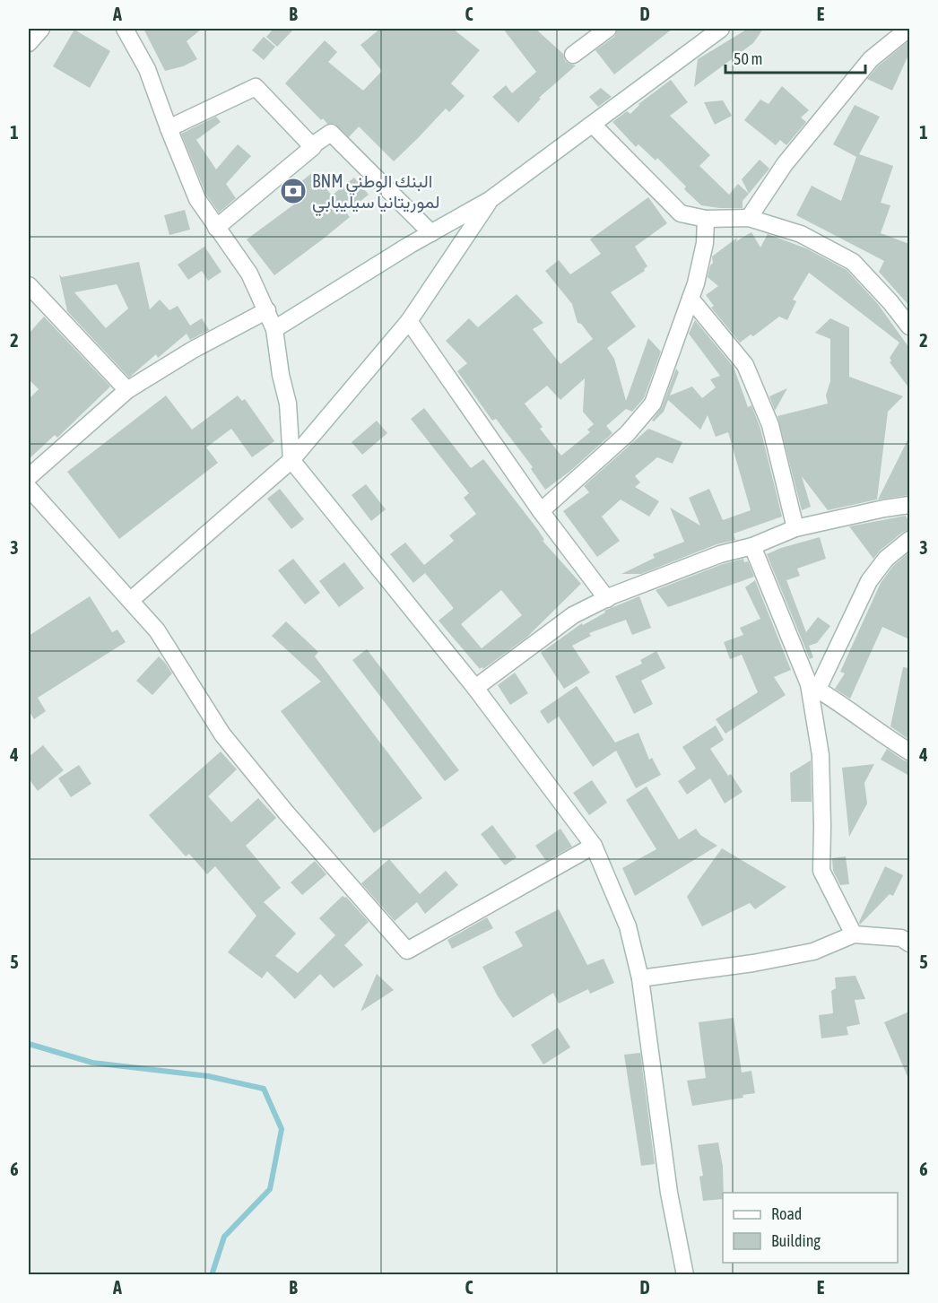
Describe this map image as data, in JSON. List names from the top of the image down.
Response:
{
  "places": {
    "bank": ["BNM البنك الوطني لموريتانيا سيليبابي"]
  },
  "legend": ["Road", "Building"],
  "scale_bar": "50 m",
  "grid": {
    "columns": [
      "A",
      "B",
      "C",
      "D",
      "E"
    ],
    "rows": [
      "1",
      "2",
      "3",
      "4",
      "5",
      "6"
    ]
  }
}
